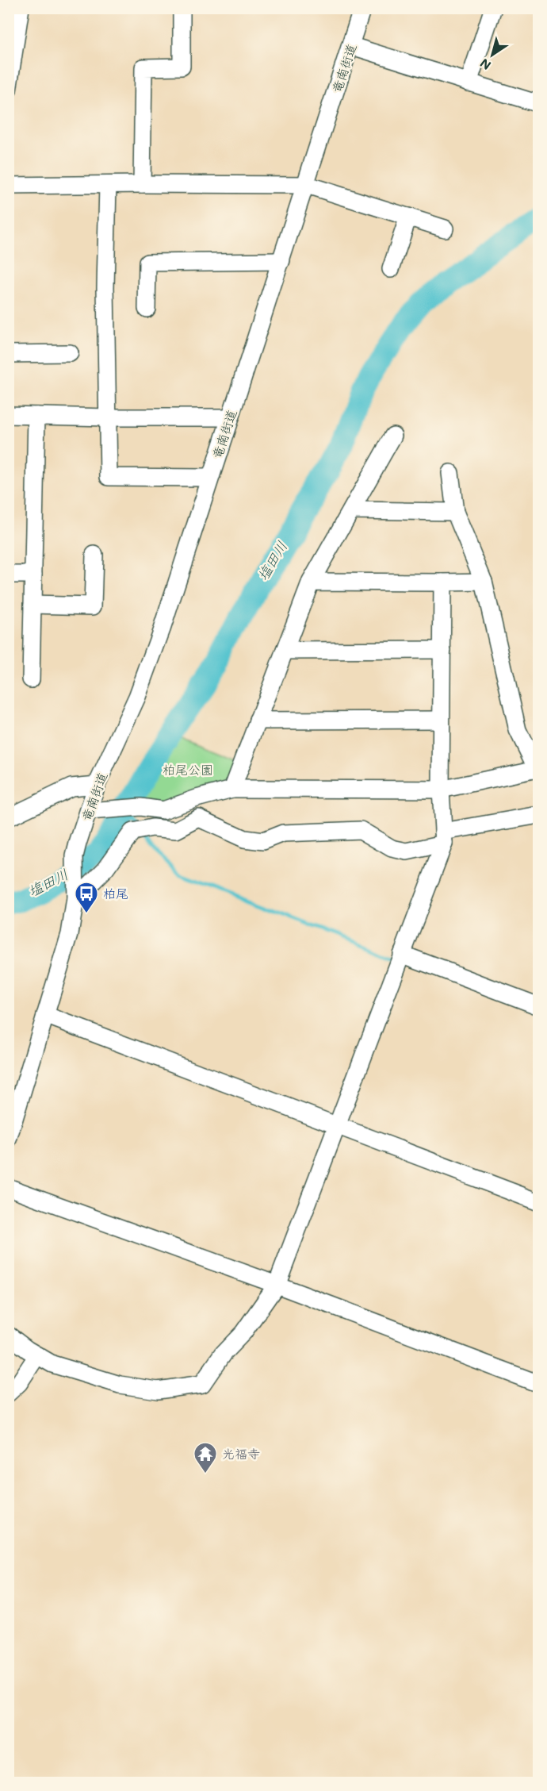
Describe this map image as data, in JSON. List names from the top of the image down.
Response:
{
  "streets": {
    "street": ["竜南街道"]
  },
  "water": ["塩田川"],
  "parks": ["柏尾公園"],
  "places": {
    "bus stop": ["柏尾"],
    "temple": ["光福寺"]
  },
  "north": "bottom left"
}
